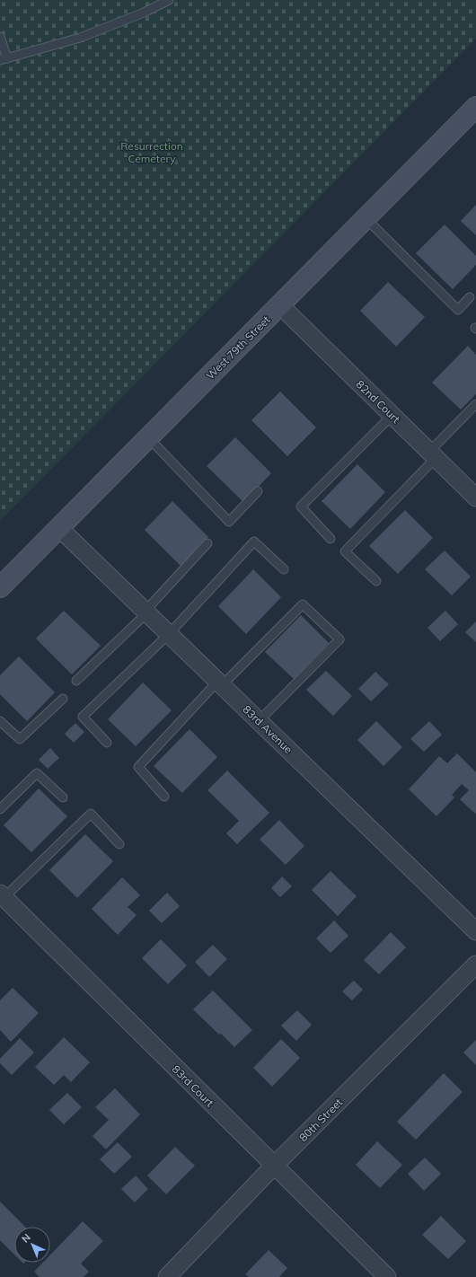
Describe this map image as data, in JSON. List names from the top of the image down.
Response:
{
  "streets": {
    "main road": ["West 79th Street"],
    "street": [
      "82nd Court",
      "83rd Avenue",
      "83rd Court",
      "80th Street"
    ]
  },
  "crossings": [
    ["West 79th Street", "82nd Court"],
    ["West 79th Street", "83rd Avenue"],
    ["83rd Court", "80th Street"]
  ],
  "parks": ["Resurrection Cemetery"],
  "north": "top left"
}
